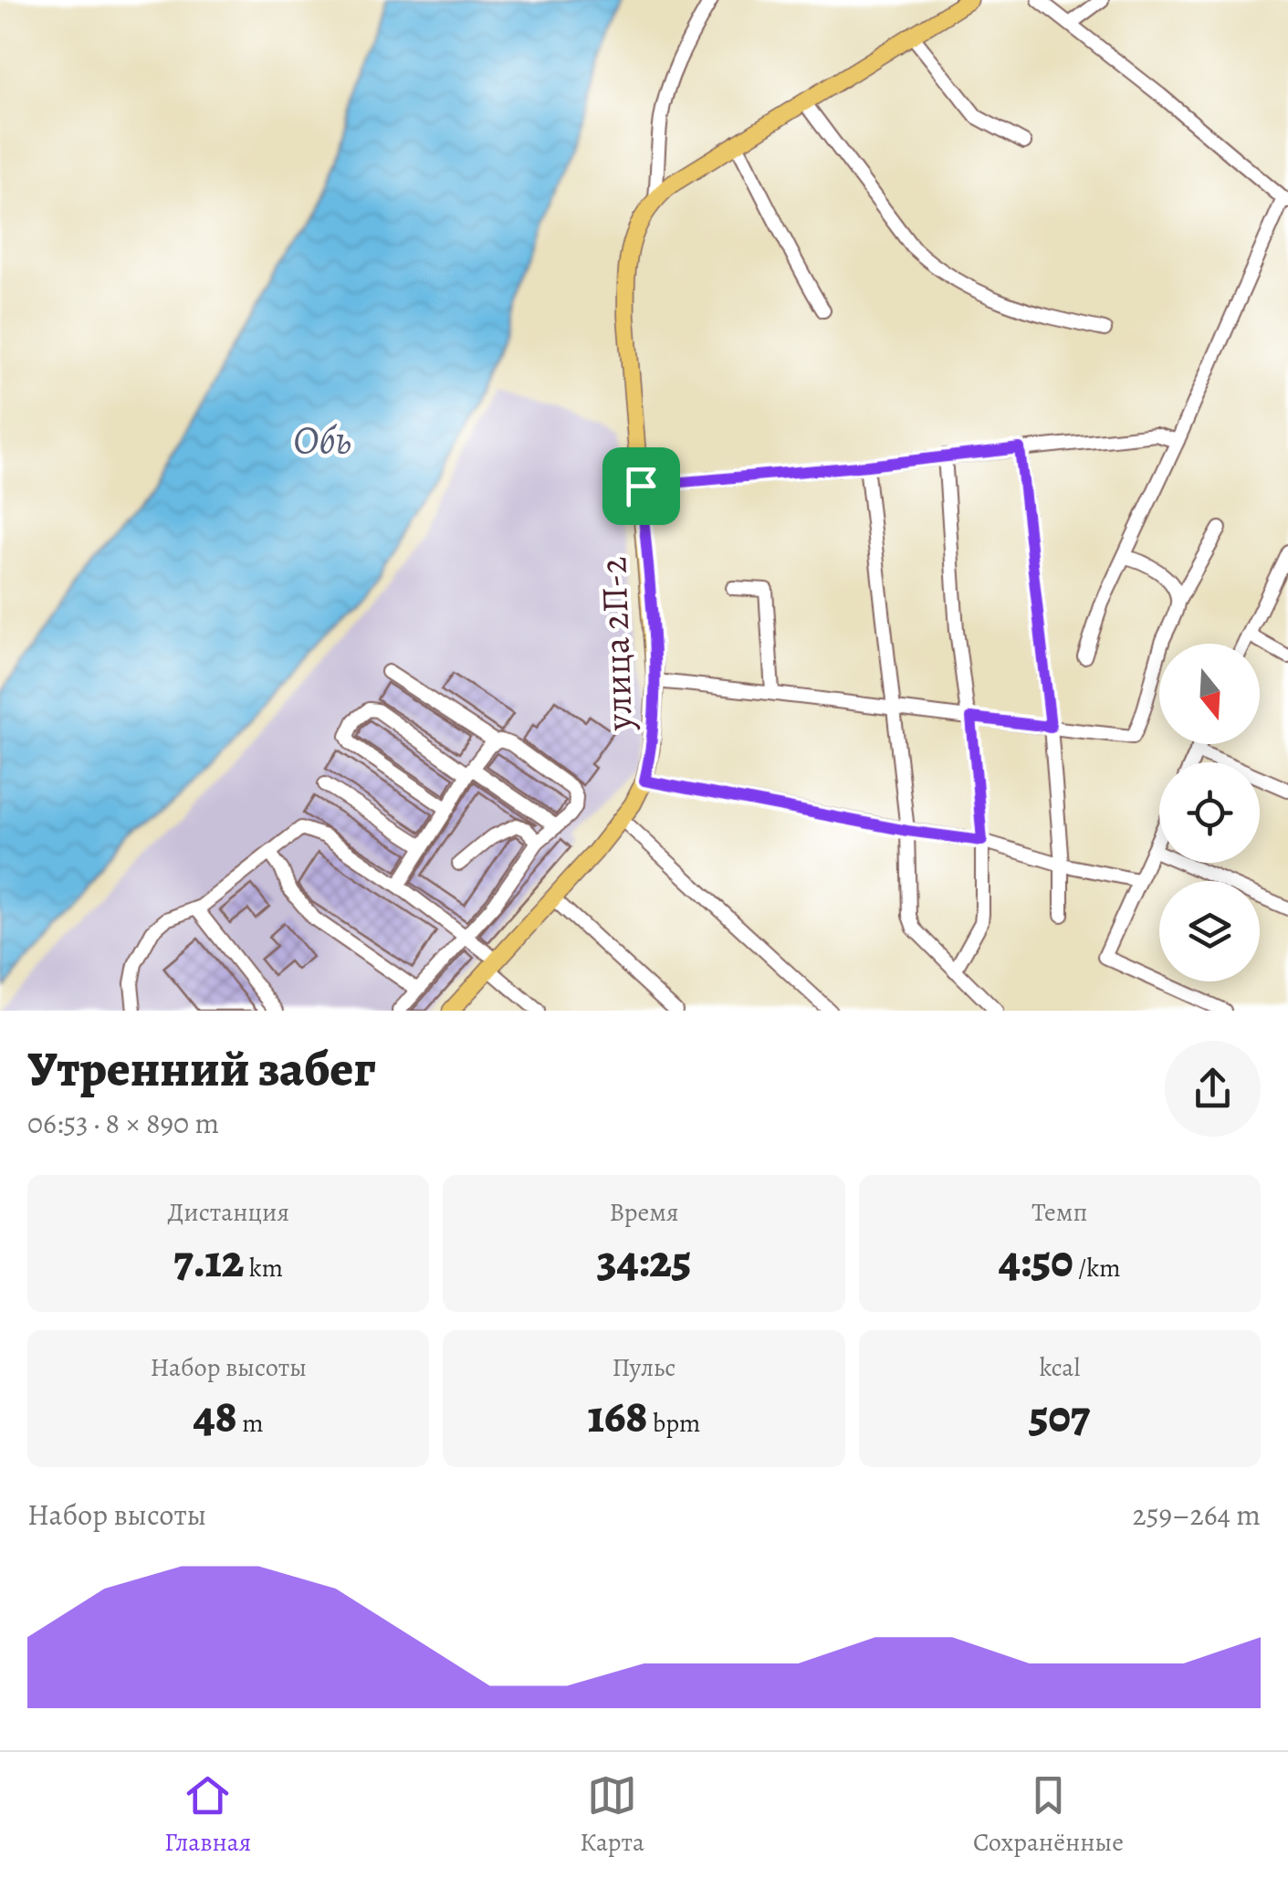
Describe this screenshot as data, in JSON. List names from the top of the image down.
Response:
{
  "streets": {
    "main road": ["улица 2П-2"]
  },
  "water": ["Обь"],
  "north": "bottom",
  "page": {
    "heading": ["Утренний забег", "06:53 · 8 × 890 m"],
    "stats": [
      ["Дистанция", "7.12 km"],
      ["Время", "34:25"],
      ["Темп", "4:50 /km"],
      ["Набор высоты", "48 m"],
      ["Пульс", "168 bpm"],
      ["kcal", "507"]
    ],
    "chart": ["Набор высоты", "259–264 m"],
    "tabs": ["Главная", "Карта", "Сохранённые"]
  }
}
